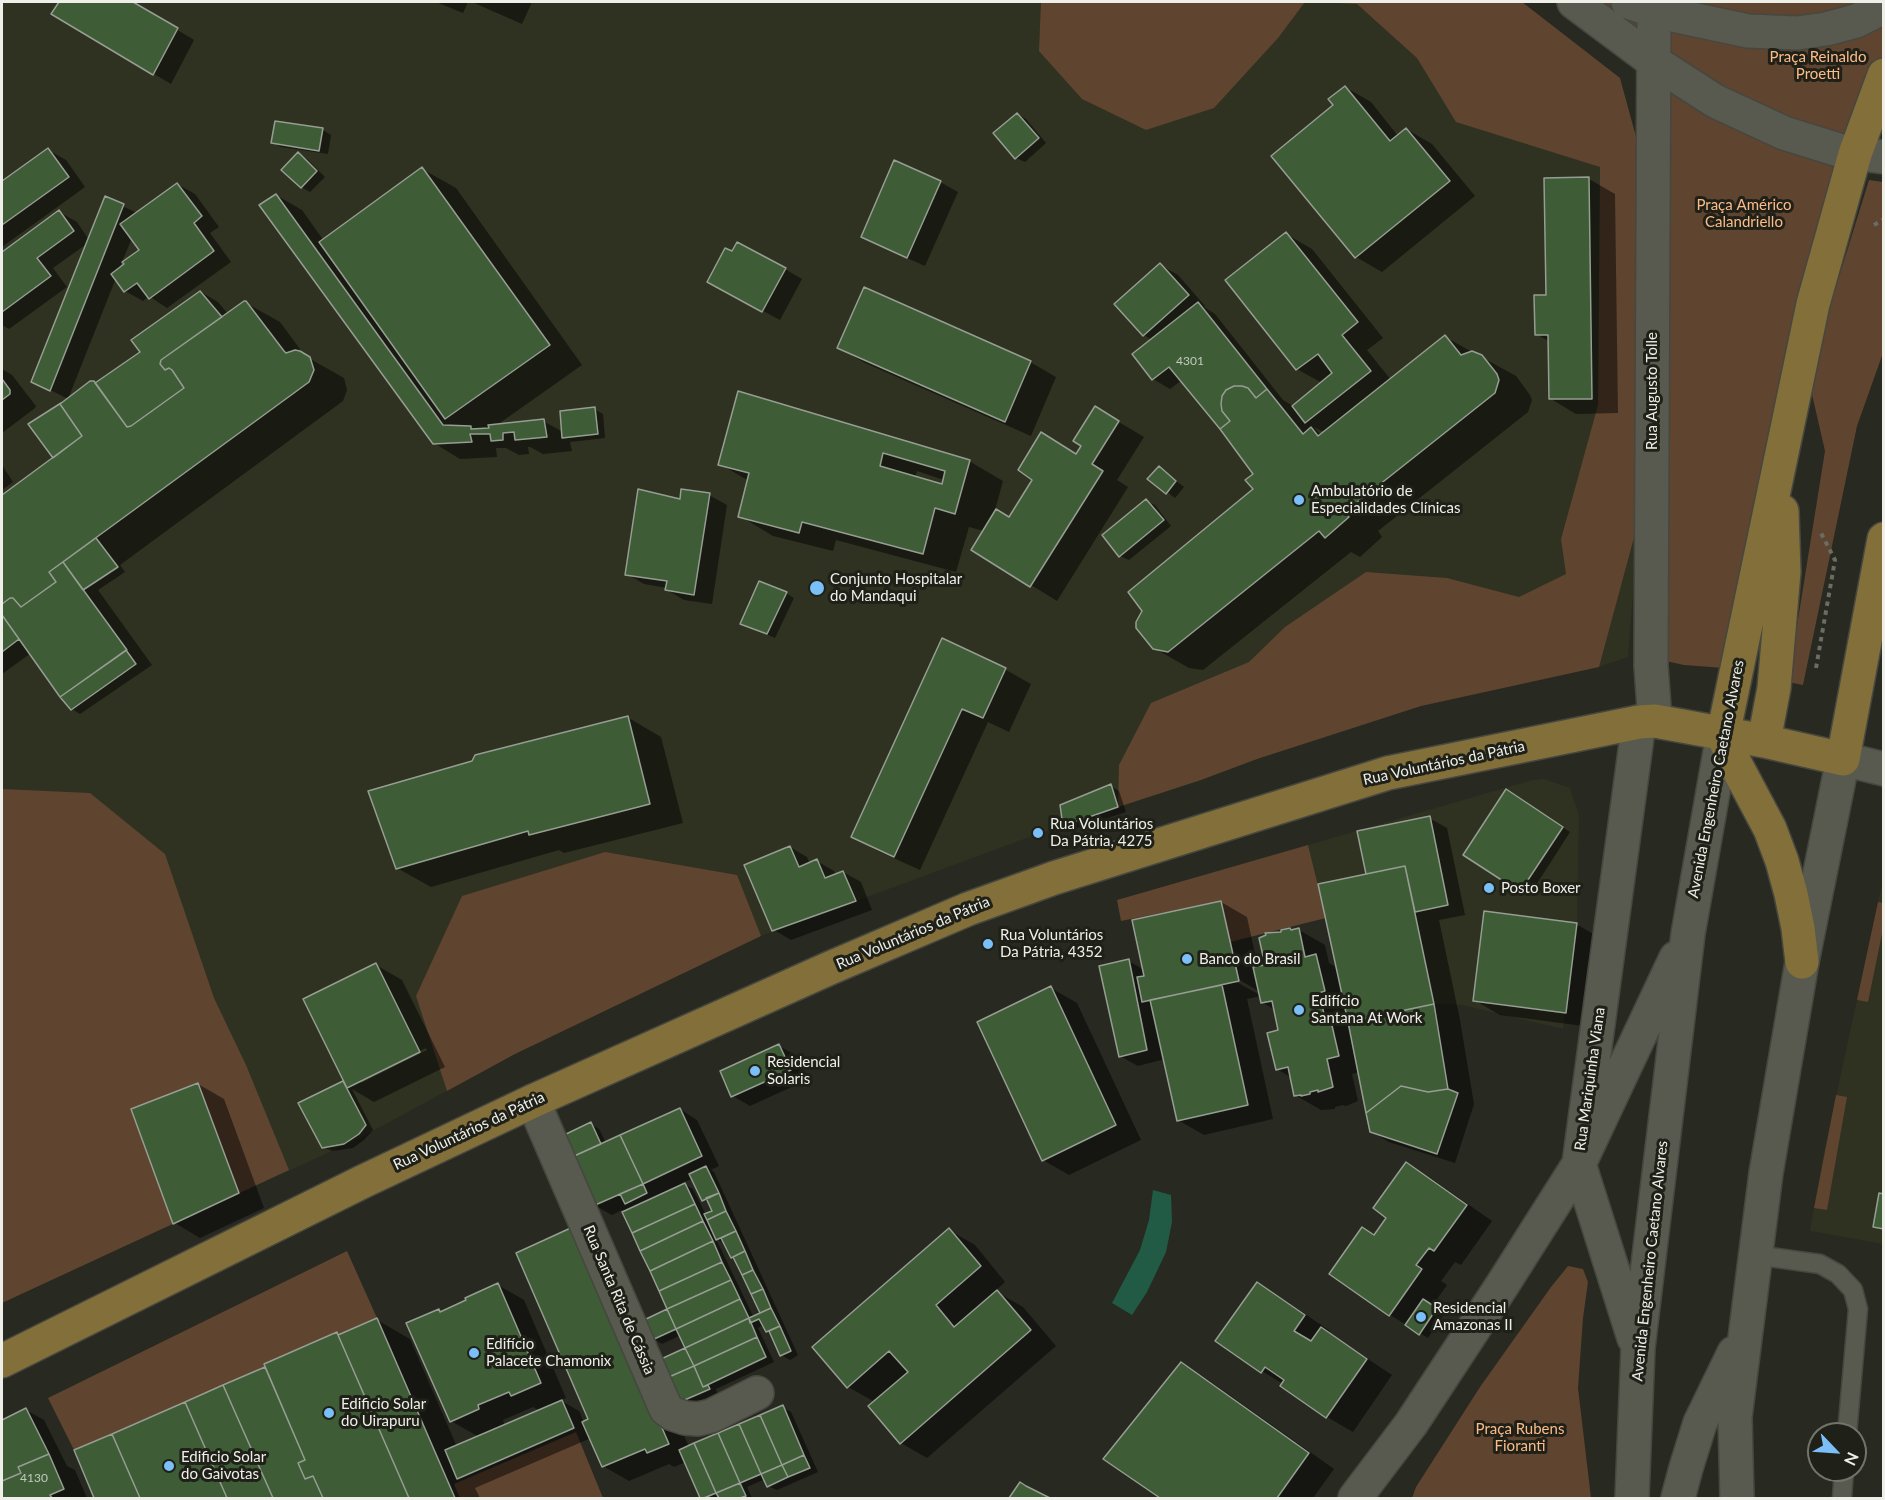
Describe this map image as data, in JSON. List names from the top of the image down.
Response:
{
  "streets": {
    "main road": ["Rua Voluntários da Pátria", "Avenida Engenheiro Caetano Alvares"],
    "street": ["Rua Augusto Tolle", "Rua Mariquinha Viana", "Rua Santa Rita de Cássia"]
  },
  "crossings": [
    ["Rua Augusto Tolle", "Rua Voluntários da Pátria"],
    ["Rua Augusto Tolle", "Rua Mariquinha Viana"],
    ["Rua Voluntários da Pátria", "Avenida Engenheiro Caetano Alvares"],
    ["Rua Voluntários da Pátria", "Rua Mariquinha Viana"],
    ["Rua Voluntários da Pátria", "Rua Santa Rita de Cássia"]
  ],
  "parks": ["Praça Reinaldo Proetti", "Praça Américo Calandriello", "Praça Rubens Fioranti"],
  "places": [
    "Ambulatório de Especialidades Clínicas",
    "Conjunto Hospitalar do Mandaqui",
    "Rua Voluntários Da Pátria, 4275",
    "Posto Boxer",
    "Rua Voluntários Da Pátria, 4352",
    "Banco do Brasil",
    "Edifício Santana At Work",
    "Residencial Solaris",
    "Residencial Amazonas II",
    "Edifício Palacete Chamonix",
    "Edificio Solar do Uirapuru",
    "Edificio Solar do Gaivotas"
  ],
  "house_numbers": ["4301", "4130"],
  "north": "bottom right"
}
